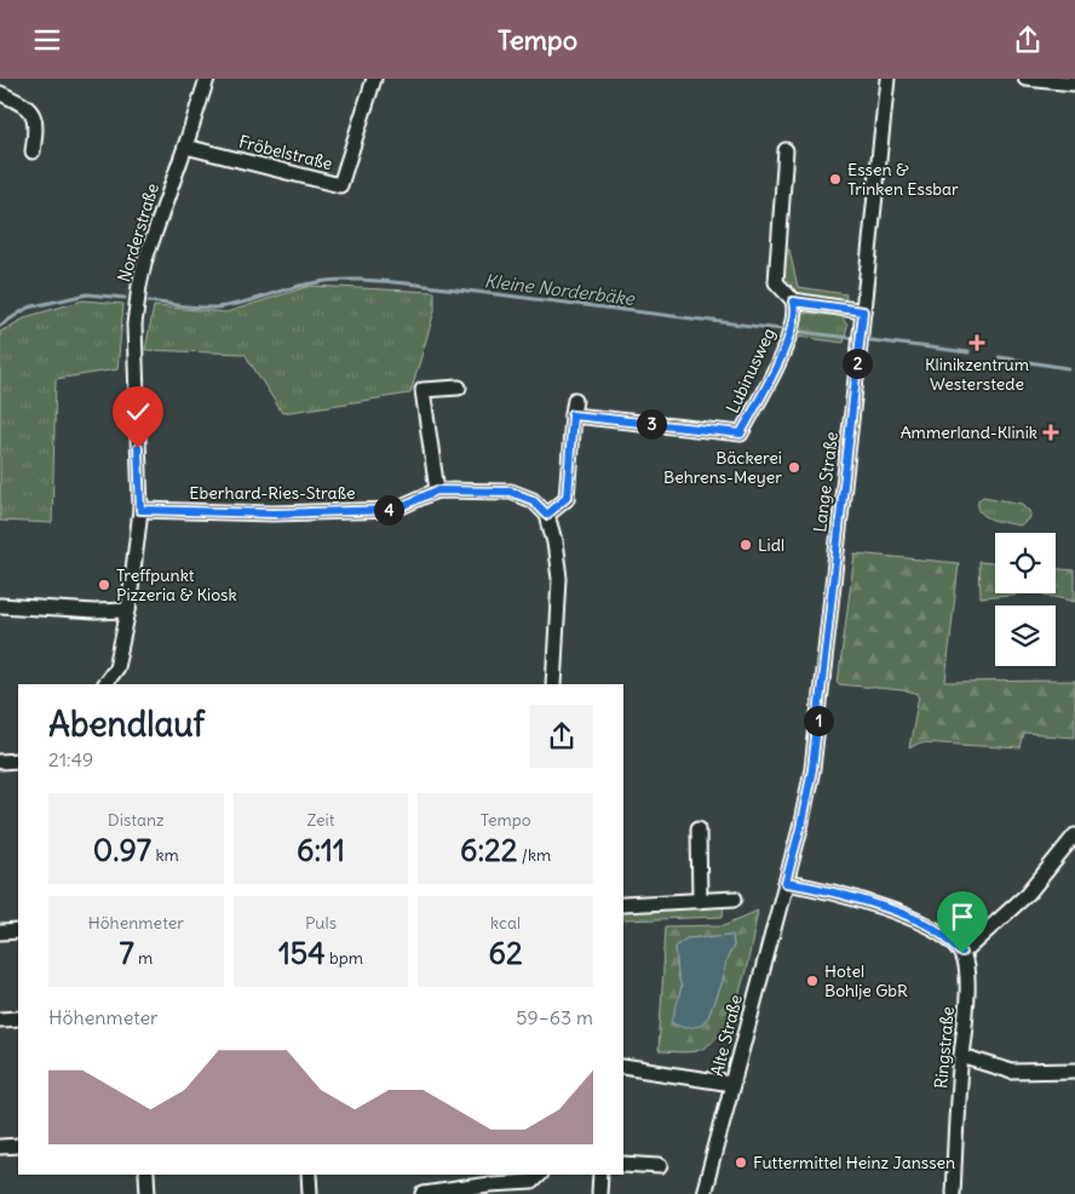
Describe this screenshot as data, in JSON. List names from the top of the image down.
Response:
{
  "streets": {
    "street": [
      "Fröbelstraße",
      "Norderstraße",
      "Lubinusweg",
      "Lange Straße",
      "Eberhard-Ries-Straße",
      "Alte Straße",
      "Ringstraße"
    ]
  },
  "crossings": [
    ["Fröbelstraße", "Norderstraße"],
    ["Norderstraße", "Eberhard-Ries-Straße"],
    ["Lange Straße", "Alte Straße"]
  ],
  "water": ["Kleine Norderbäke"],
  "places": {
    "other": [
      "Essen & Trinken Essbar",
      "Bäckerei Behrens-Meyer",
      "Lidl",
      "Treffpunkt Pizzeria & Kiosk",
      "Hotel Bohlje GbR",
      "Futtermittel Heinz Janssen"
    ],
    "health": ["Klinikzentrum Westerstede", "Ammerland-Klinik"]
  },
  "page": {
    "header": "Tempo",
    "pins": [
      "2",
      "3",
      "4",
      "1"
    ],
    "heading": ["Abendlauf", "21:49"],
    "stats": [
      ["Distanz", "0.97 km"],
      ["Zeit", "6:11"],
      ["Tempo", "6:22 /km"],
      ["Höhenmeter", "7 m"],
      ["Puls", "154 bpm"],
      ["kcal", "62"]
    ],
    "chart": ["Höhenmeter", "59–63 m"]
  }
}
